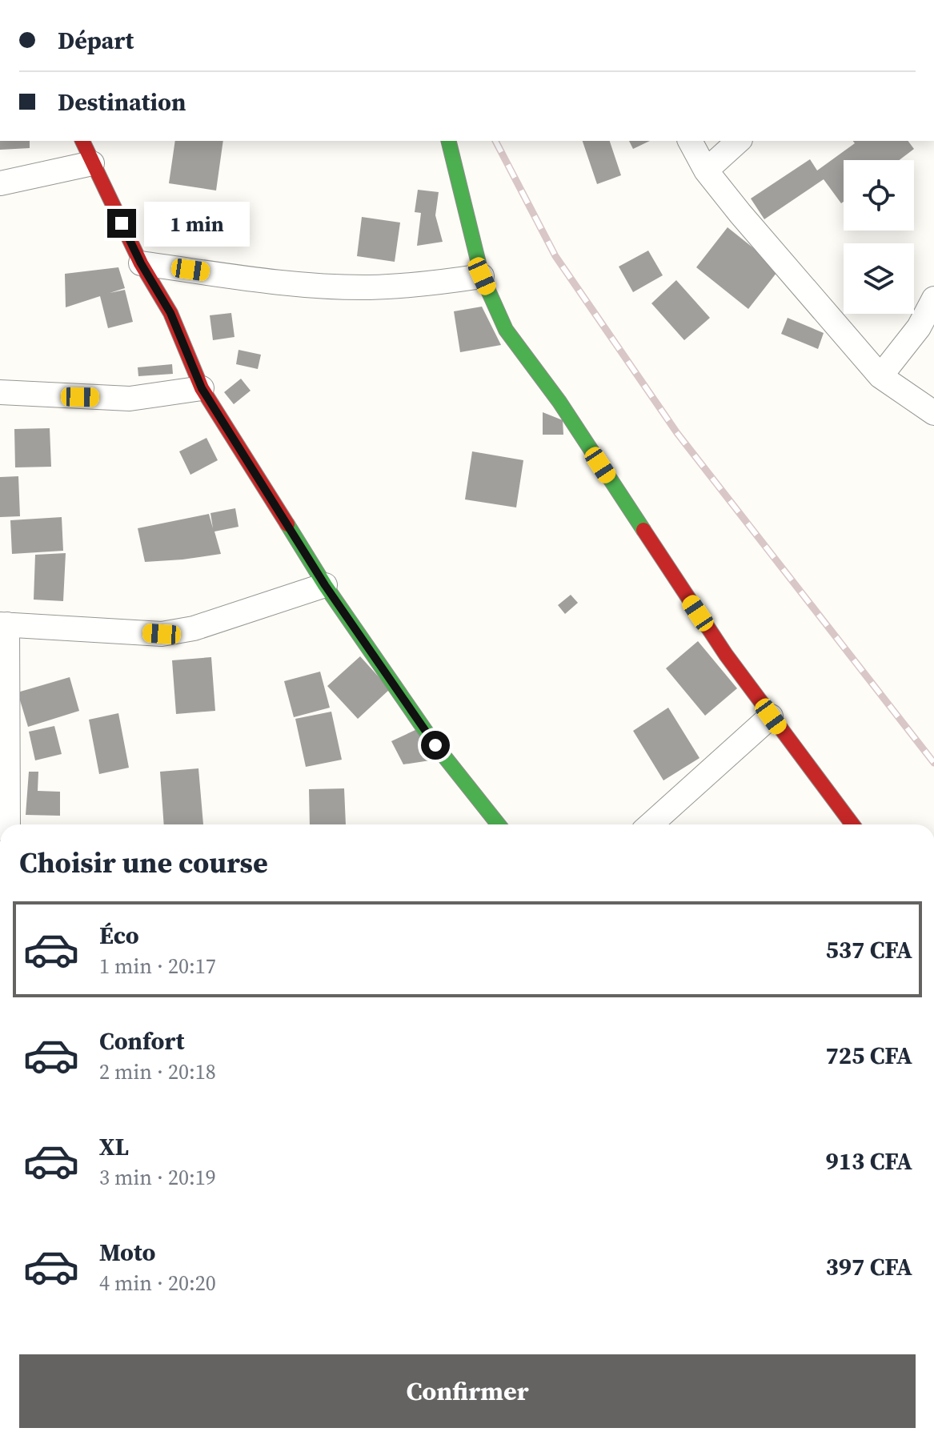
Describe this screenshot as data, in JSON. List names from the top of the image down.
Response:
{
  "page": {
    "banner": ["Départ", "Destination"],
    "bubble": "1 min",
    "heading": "Choisir une course",
    "list": [
      {
        "name": "Éco",
        "note": "1 min · 20:17",
        "value": "537 CFA"
      },
      {
        "name": "Confort",
        "note": "2 min · 20:18",
        "value": "725 CFA"
      },
      {
        "name": "XL",
        "note": "3 min · 20:19",
        "value": "913 CFA"
      },
      {
        "name": "Moto",
        "note": "4 min · 20:20",
        "value": "397 CFA"
      }
    ],
    "buttons": "Confirmer"
  }
}
